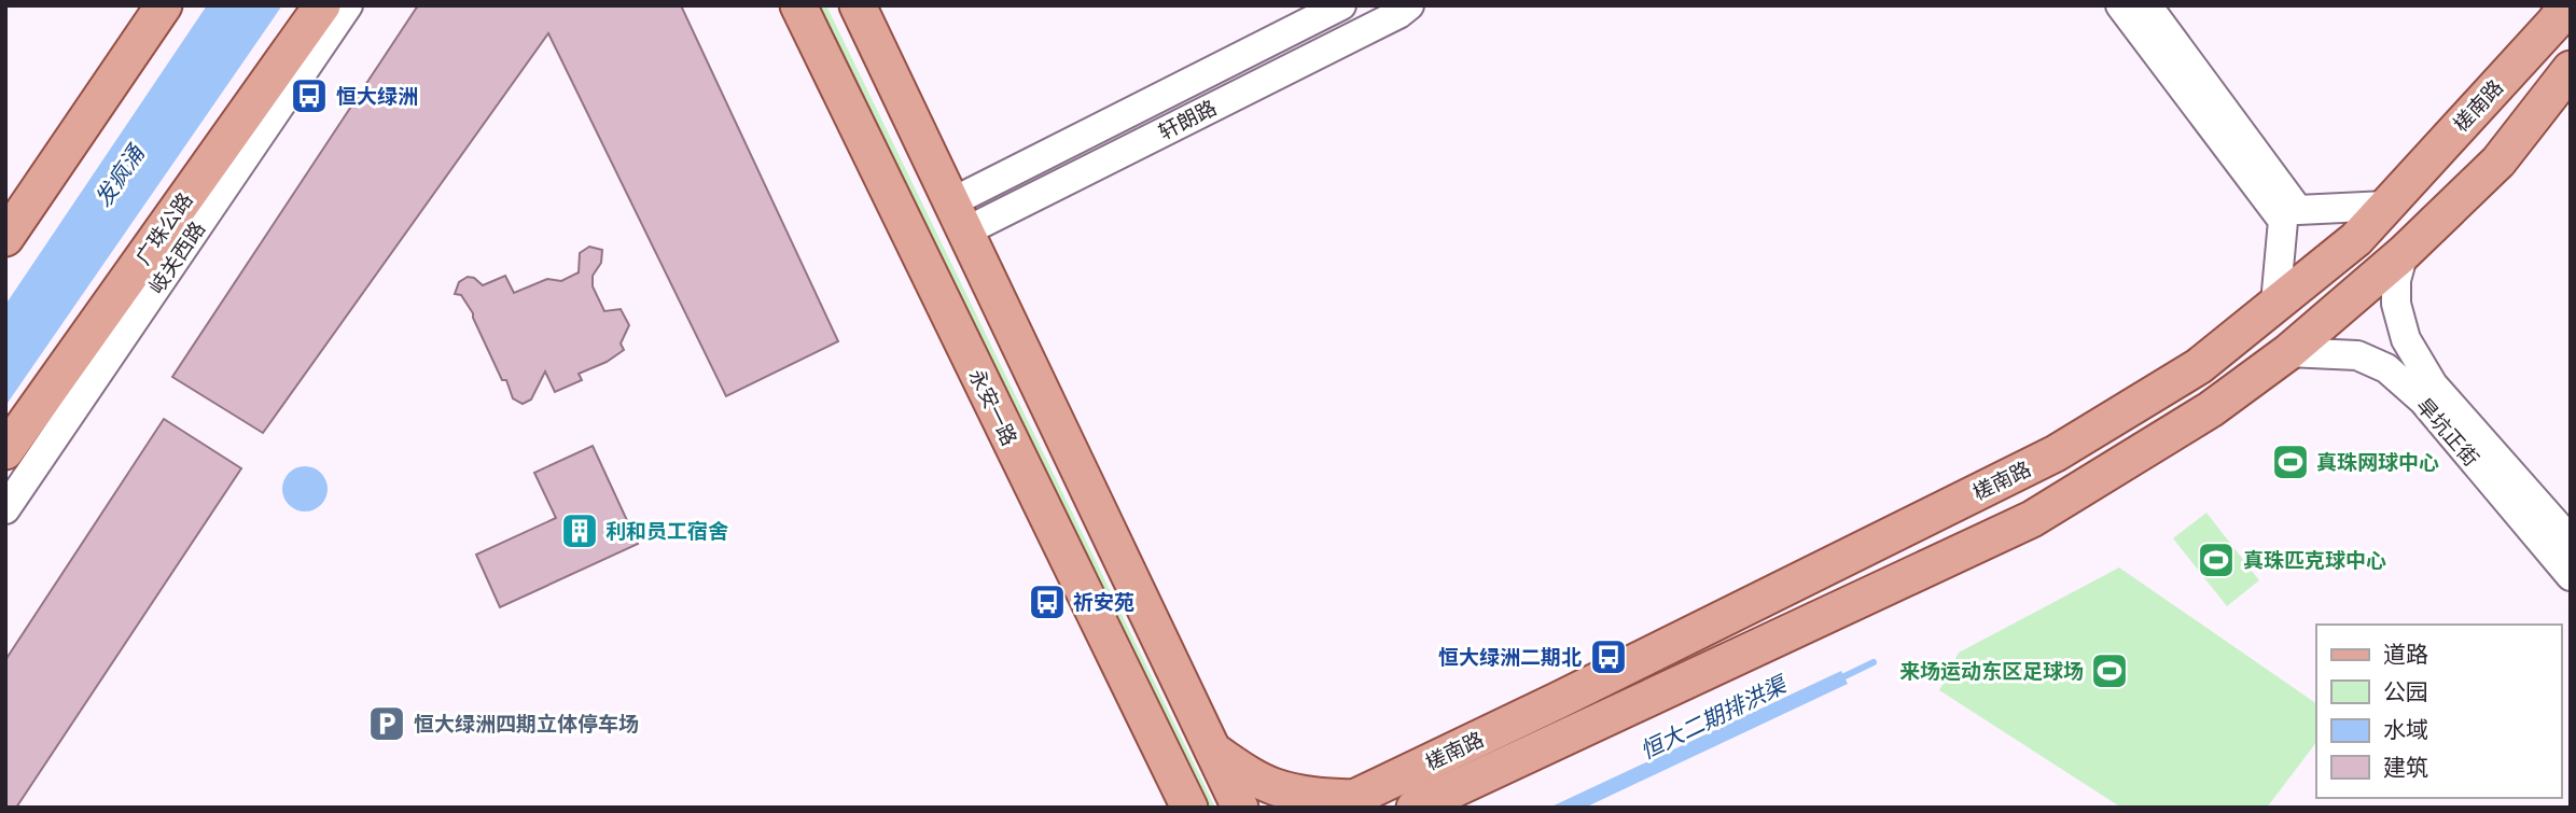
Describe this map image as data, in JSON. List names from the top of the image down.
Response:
{
  "streets": {
    "main road": ["槎南路", "广珠公路", "永安一路"],
    "street": ["轩朗路", "岐关西路", "旱坑正街"]
  },
  "crossings": [
    ["槎南路", "旱坑正街"]
  ],
  "water": ["发疯涌", "恒大二期排洪渠"],
  "places": {
    "bus stop": ["恒大绿洲", "祈安苑", "恒大绿洲二期北"],
    "sports": ["真珠网球中心", "真珠匹克球中心", "来场运动东区足球场"],
    "building": ["利和员工宿舍"],
    "parking": ["恒大绿洲四期立体停车场"]
  },
  "legend": [
    "道路",
    "公园",
    "水域",
    "建筑"
  ]
}
